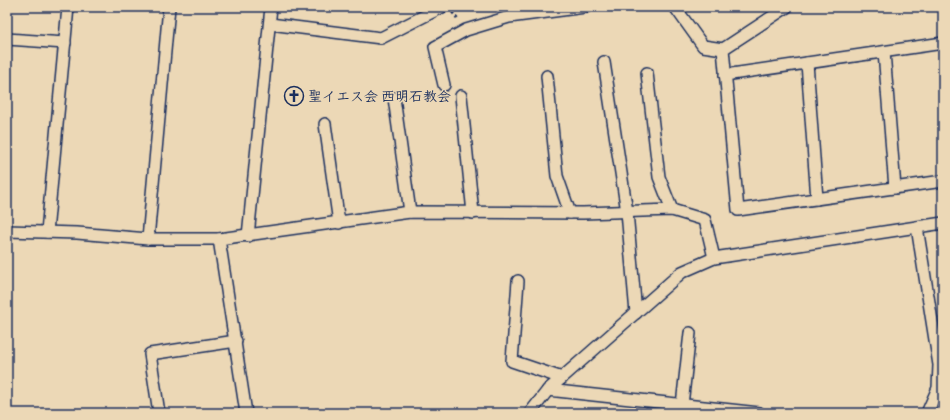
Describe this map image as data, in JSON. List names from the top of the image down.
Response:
{
  "places": {
    "church": ["聖イエス会 西明石教会"]
  }
}
